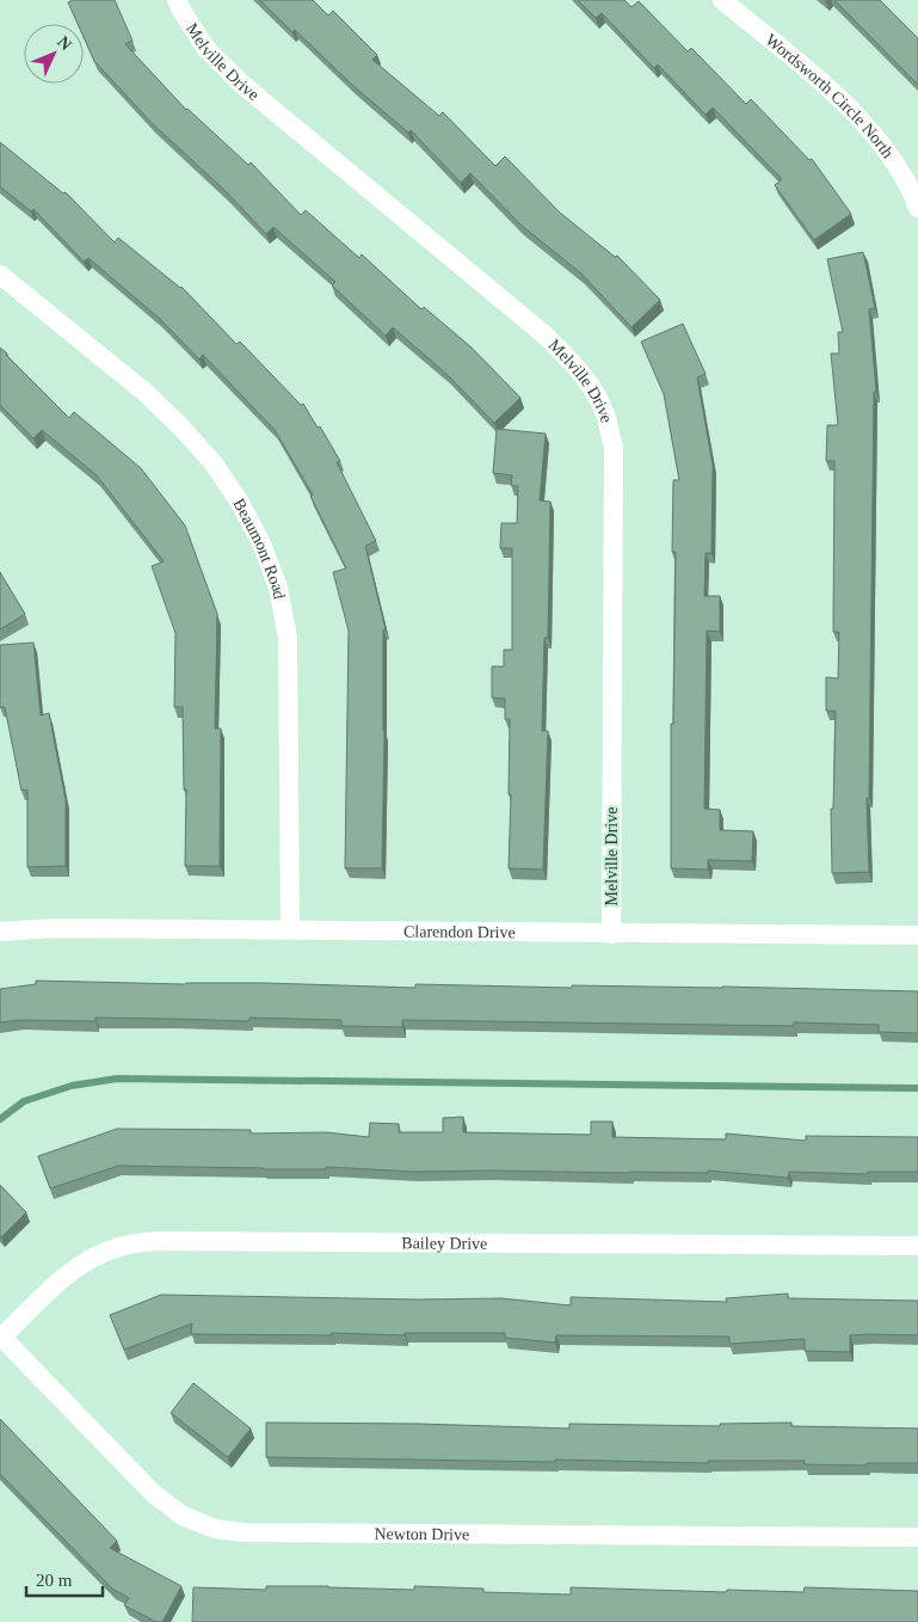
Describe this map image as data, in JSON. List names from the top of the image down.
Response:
{
  "streets": {
    "street": [
      "Melville Drive",
      "Wordsworth Circle North",
      "Beaumont Road",
      "Clarendon Drive",
      "Bailey Drive",
      "Newton Drive"
    ]
  },
  "crossings": [
    ["Melville Drive", "Clarendon Drive"],
    ["Beaumont Road", "Clarendon Drive"],
    ["Bailey Drive", "Newton Drive"]
  ],
  "scale_bar": "20 m",
  "north": "top right"
}
